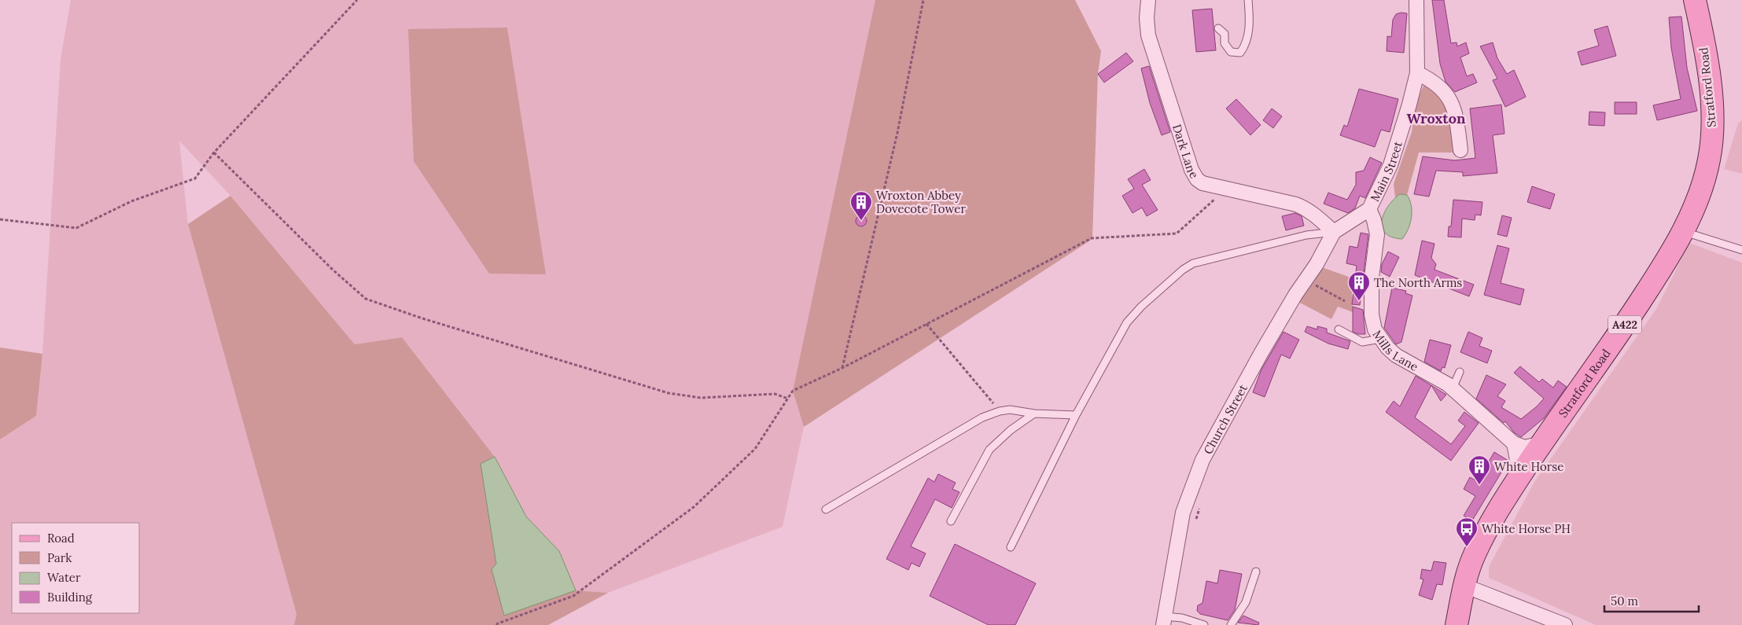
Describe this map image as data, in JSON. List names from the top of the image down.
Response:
{
  "streets": {
    "main road": ["Stratford Road", "A422"],
    "street": [
      "Dark Lane",
      "Main Street",
      "Mills Lane",
      "Church Street"
    ]
  },
  "crossings": [
    ["Dark Lane", "Main Street"],
    ["Dark Lane", "Church Street"],
    ["Main Street", "Mills Lane"],
    ["Main Street", "Church Street"]
  ],
  "districts": ["Wroxton"],
  "places": {
    "building": ["Wroxton Abbey Dovecote Tower", "The North Arms", "White Horse"],
    "bus stop": ["White Horse PH"]
  },
  "legend": [
    "Road",
    "Park",
    "Water",
    "Building"
  ],
  "scale_bar": "50 m"
}
